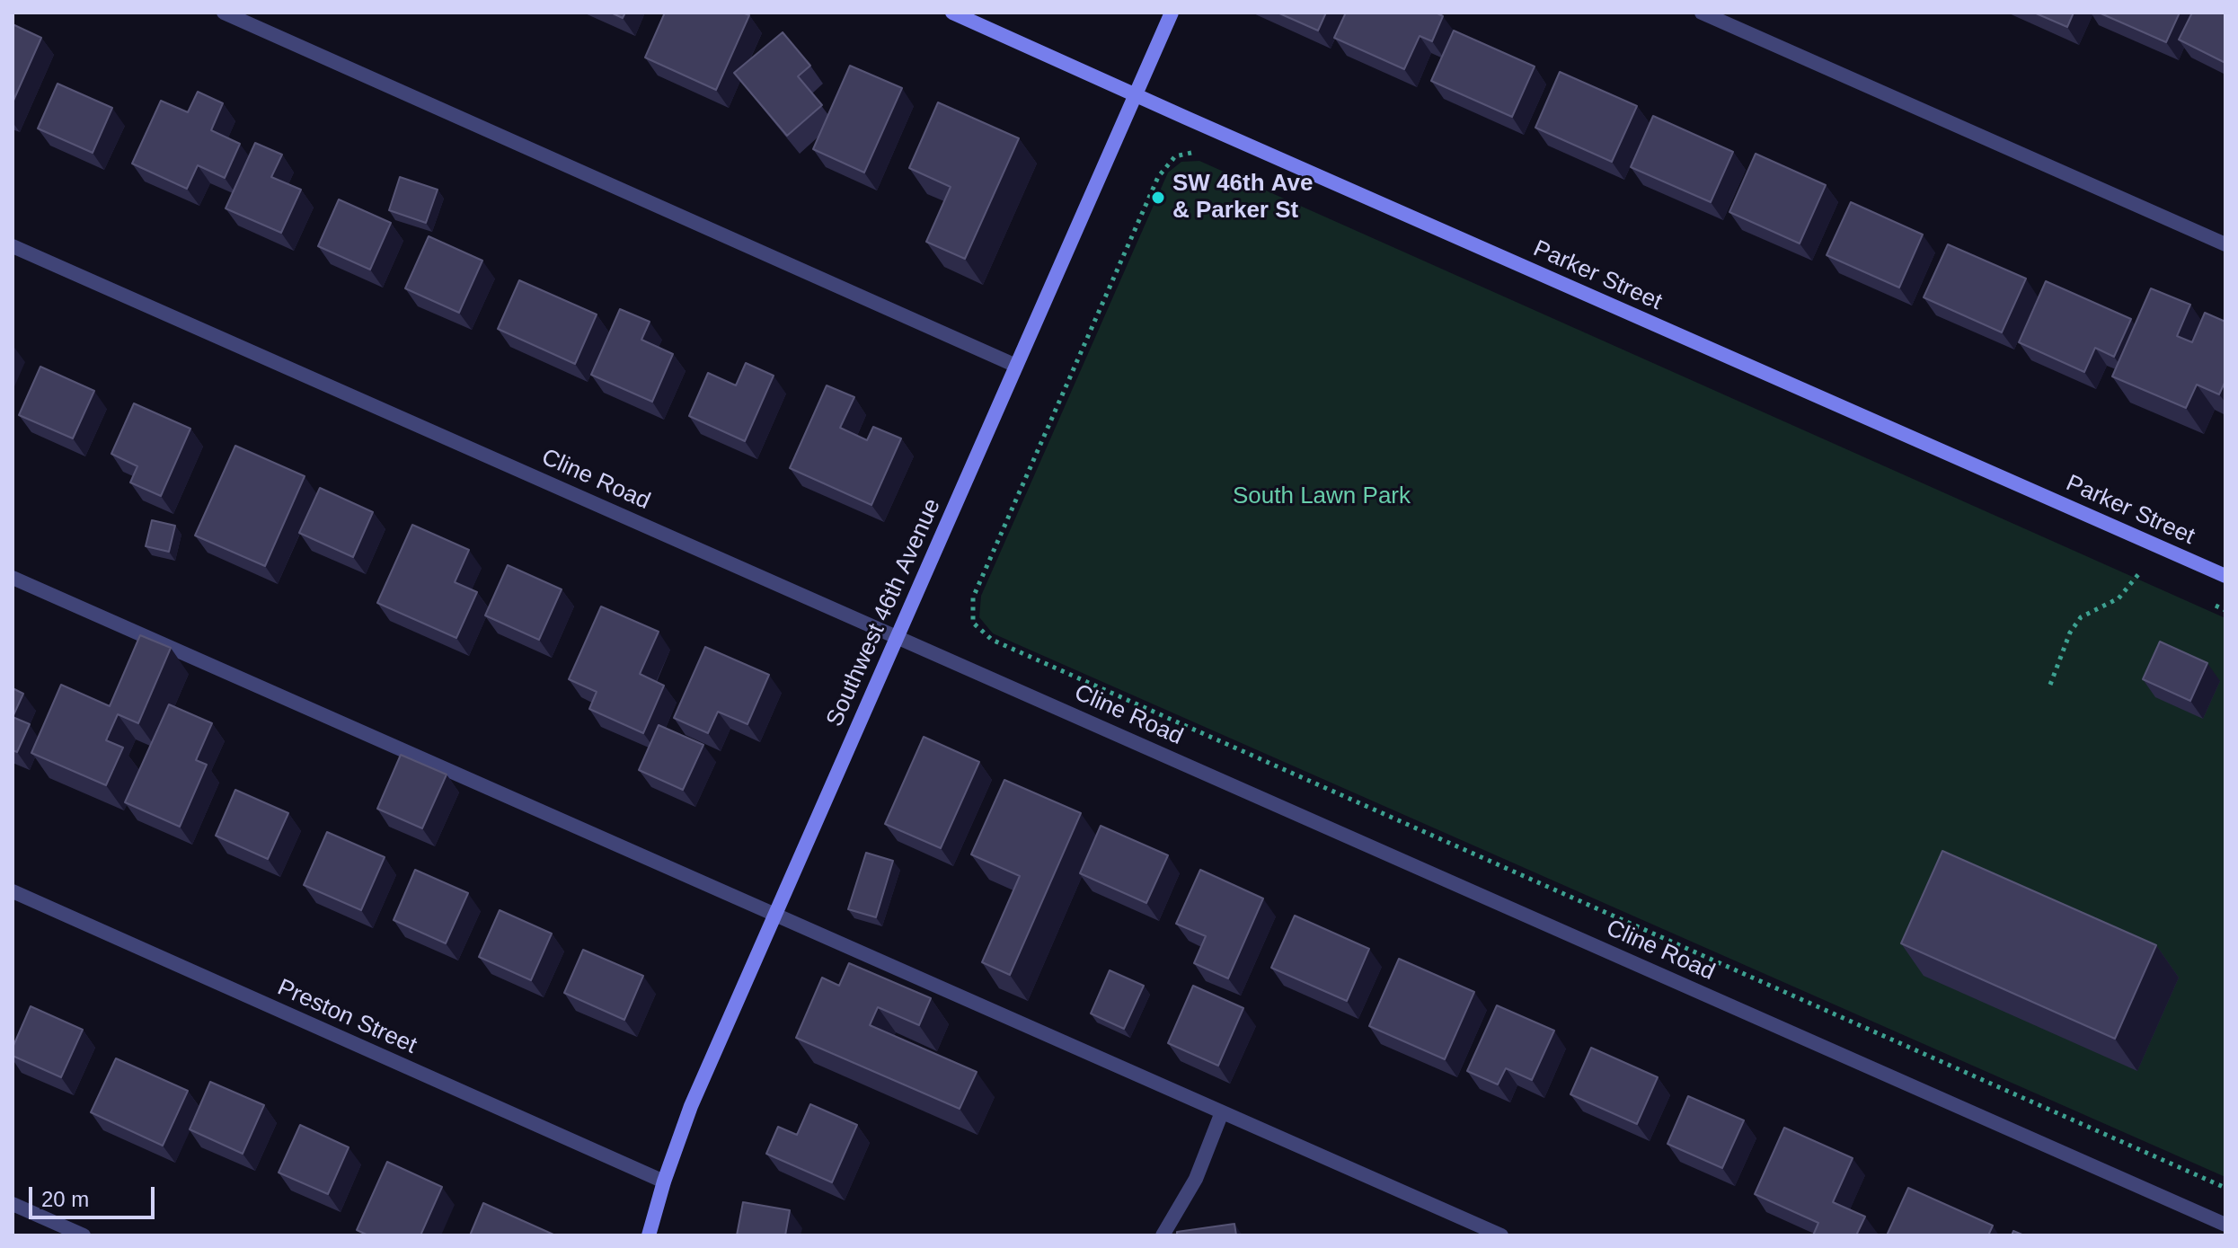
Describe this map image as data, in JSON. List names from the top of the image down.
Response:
{
  "streets": {
    "main road": ["Parker Street", "Southwest 46th Avenue"],
    "street": ["Cline Road", "Preston Street"]
  },
  "crossings": [
    ["Parker Street", "Southwest 46th Avenue"],
    ["Cline Road", "Southwest 46th Avenue"],
    ["Southwest 46th Avenue", "Preston Street"]
  ],
  "parks": ["South Lawn Park"],
  "places": ["SW 46th Ave & Parker St"],
  "scale_bar": "20 m"
}
